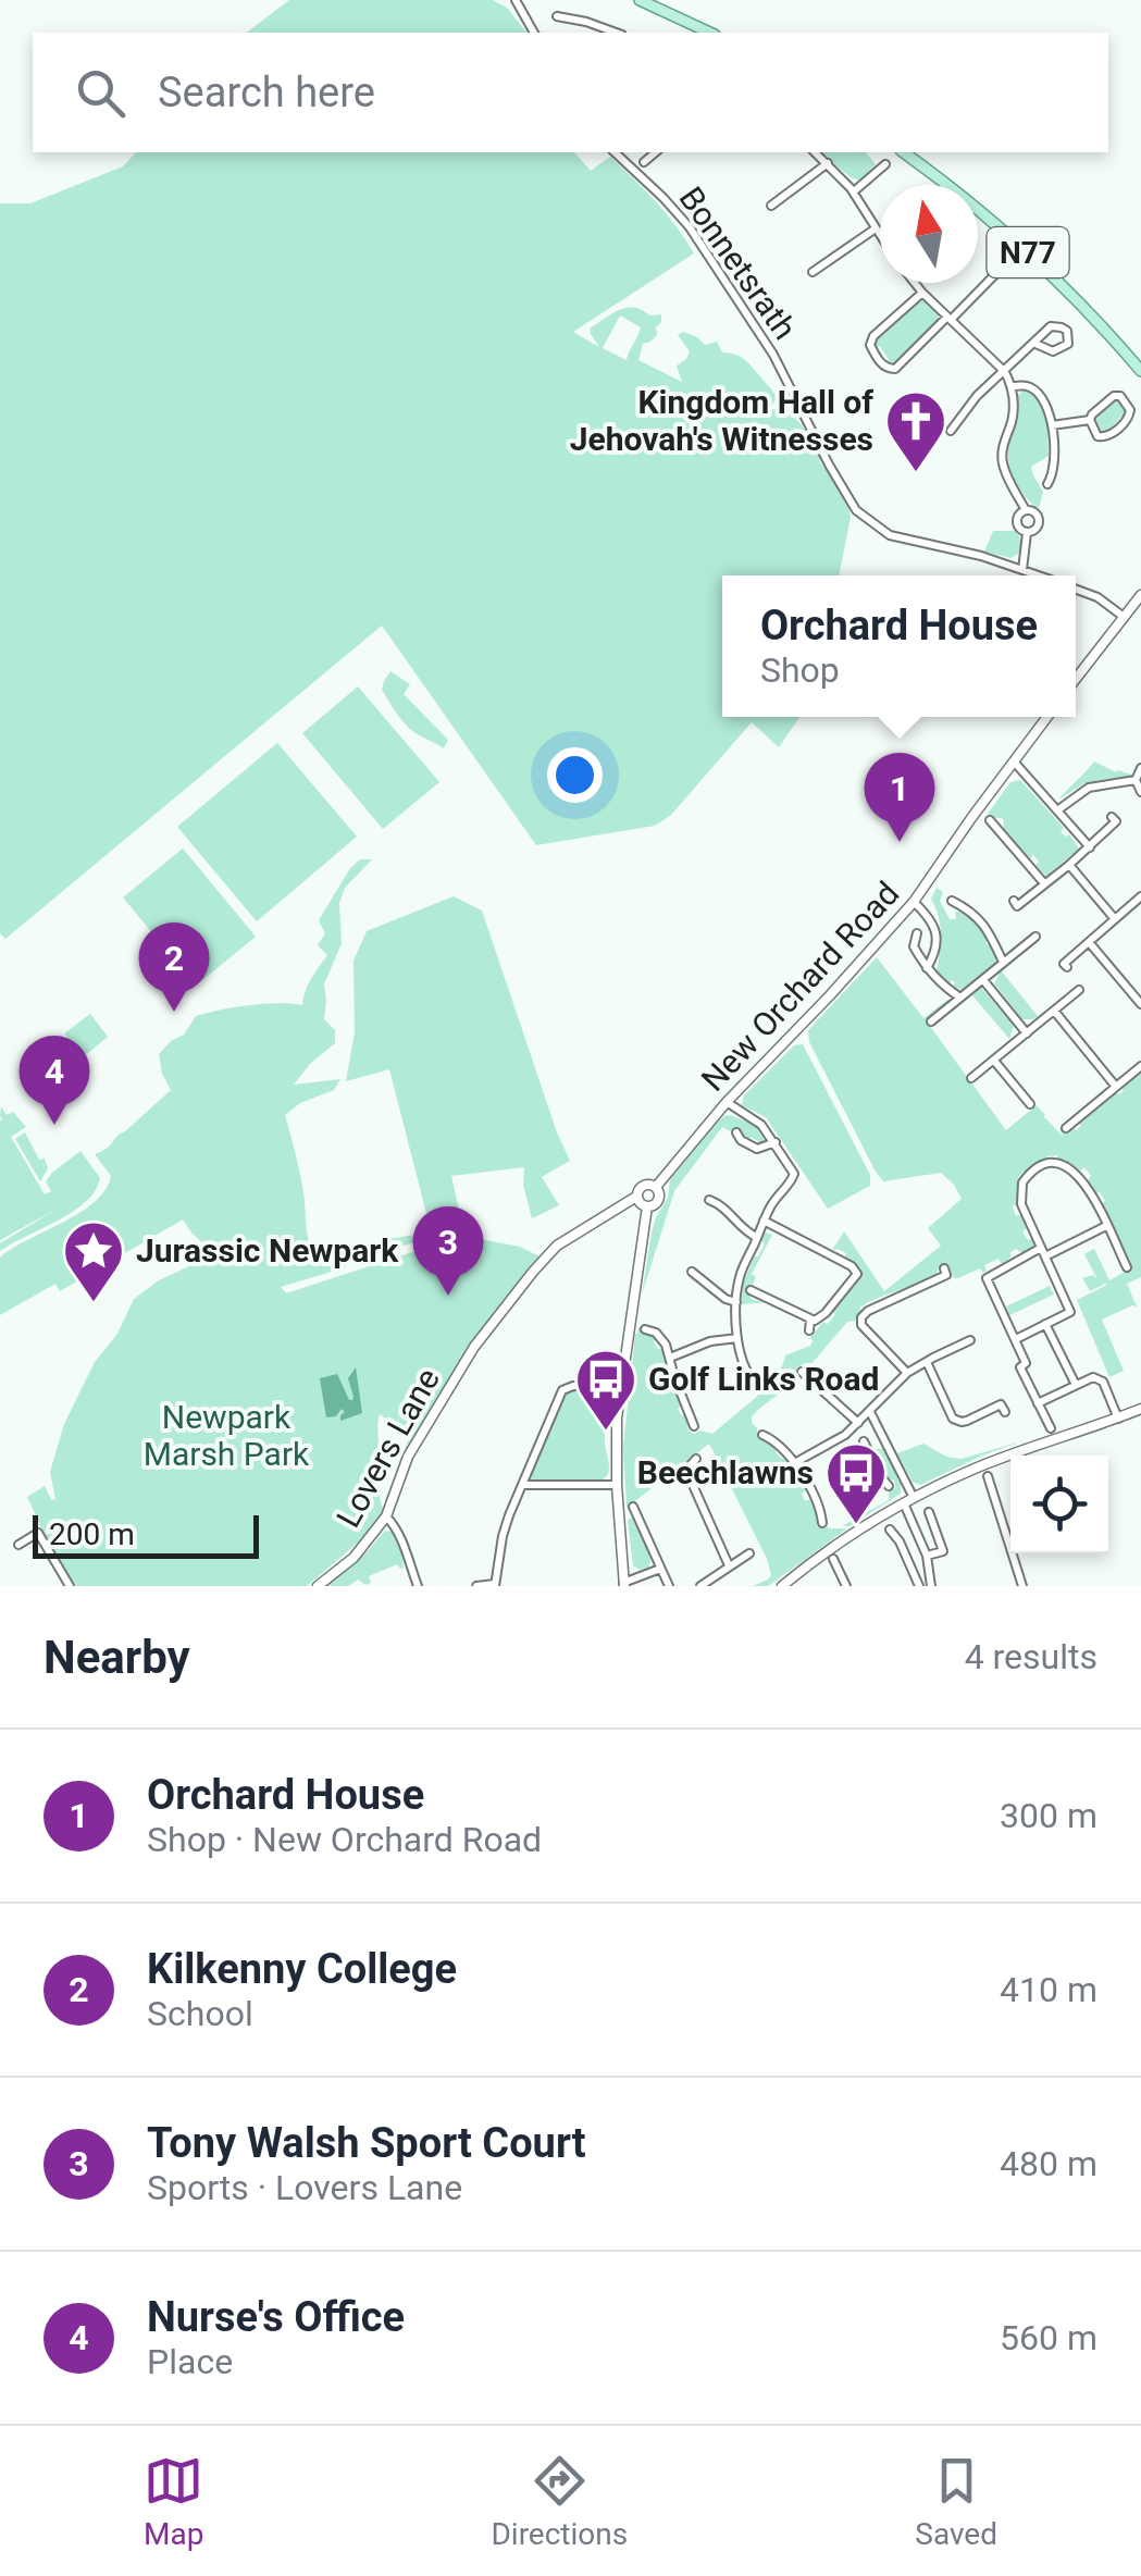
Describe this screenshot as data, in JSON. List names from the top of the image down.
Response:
{
  "streets": {
    "main road": ["N77"],
    "street": ["Bonnetsrath", "New Orchard Road", "Lovers Lane"]
  },
  "crossings": [
    ["New Orchard Road", "Lovers Lane"]
  ],
  "parks": ["Newpark Marsh Park"],
  "places": {
    "church": ["Kingdom Hall of Jehovah's Witnesses"],
    "place": ["Jurassic Newpark"],
    "bus stop": ["Golf Links Road", "Beechlawns"]
  },
  "scale_bar": "200 m",
  "north": "top",
  "page": {
    "search": "Search here",
    "popup": ["Orchard House", "Shop"],
    "pins": [
      "1",
      "2",
      "4",
      "3"
    ],
    "scale": "200 m",
    "heading": ["Nearby", "4 results"],
    "list": [
      {
        "mark": "1",
        "name": "Orchard House",
        "note": "Shop · New Orchard Road",
        "value": "300 m"
      },
      {
        "mark": "2",
        "name": "Kilkenny College",
        "note": "School",
        "value": "410 m"
      },
      {
        "mark": "3",
        "name": "Tony Walsh Sport Court",
        "note": "Sports · Lovers Lane",
        "value": "480 m"
      },
      {
        "mark": "4",
        "name": "Nurse's Office",
        "note": "Place",
        "value": "560 m"
      }
    ],
    "nav": ["Map", "Directions", "Saved"]
  }
}
